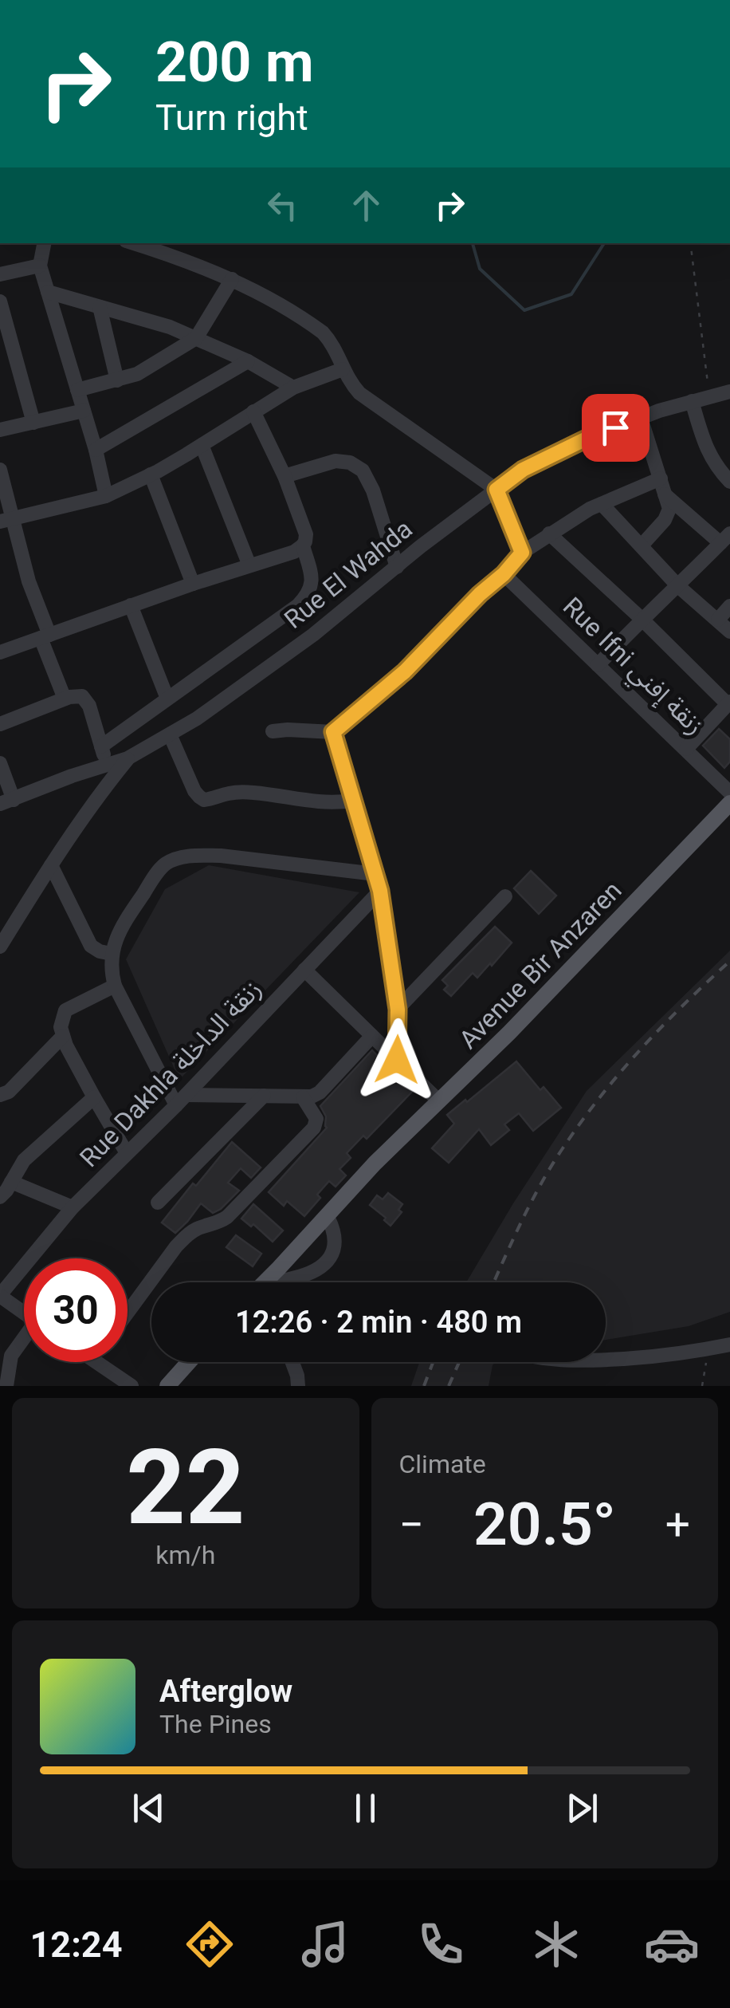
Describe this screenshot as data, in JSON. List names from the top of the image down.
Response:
{
  "streets": {
    "main road": ["Avenue Bir Anzaren"],
    "street": ["Rue El Wahda", "Rue Ifni زنقة إفني", "Rue Dakhla زنقة الداخلة"]
  },
  "page": {
    "turn": ["200 m", "Turn right"],
    "limit": "30",
    "trip": "12:26 · 2 min · 480 m",
    "tile": [
      ["22", "km/h"],
      "Climate"
    ],
    "heat": ["−", "20.5°", "+"],
    "song": ["Afterglow", "The Pines"],
    "tabs": "12:24"
  }
}
